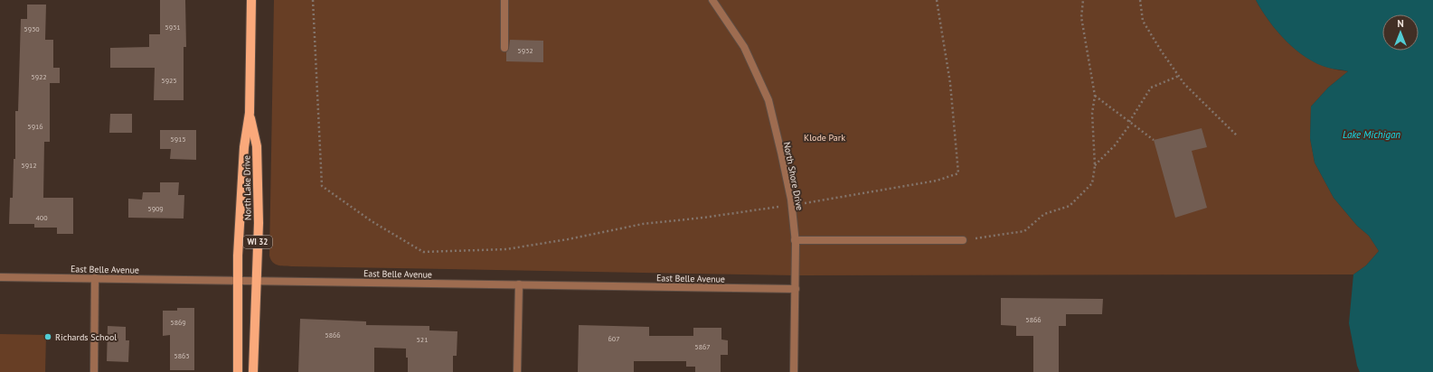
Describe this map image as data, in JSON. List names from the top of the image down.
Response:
{
  "streets": {
    "main road": ["North Lake Drive", "WI 32"],
    "street": ["North Shore Drive", "East Belle Avenue"]
  },
  "crossings": [
    ["North Shore Drive", "East Belle Avenue"],
    ["North Lake Drive", "East Belle Avenue"]
  ],
  "water": ["Lake Michigan"],
  "parks": ["Klode Park"],
  "places": ["Richards School"],
  "house_numbers": [
    "5931",
    "5930",
    "5932",
    "5922",
    "5925",
    "5916",
    "5915",
    "5912",
    "5909",
    "400",
    "5866",
    "5869",
    "5866",
    "607",
    "521",
    "5867",
    "5863"
  ],
  "north": "top"
}
